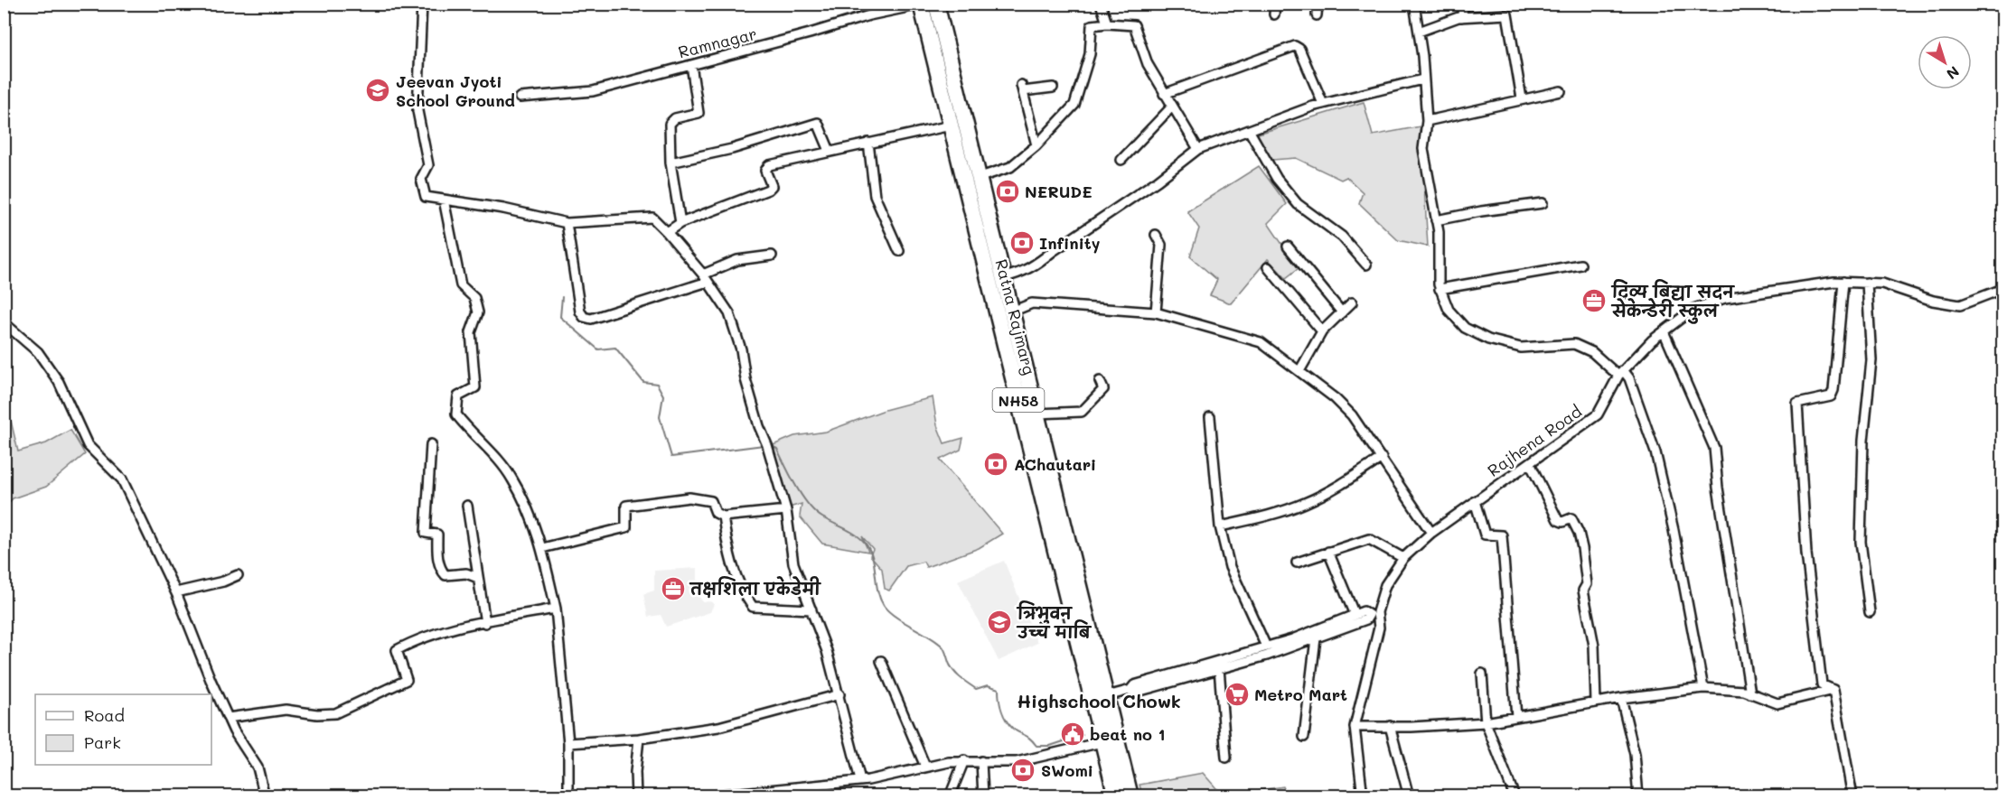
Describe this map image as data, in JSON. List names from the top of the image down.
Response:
{
  "streets": {
    "highway": ["Ratna Rajmarg", "NH58"],
    "street": ["Ramnagar", "Rajhena Road"]
  },
  "crossings": [
    ["Ramnagar", "Ratna Rajmarg"]
  ],
  "districts": ["Highschool Chowk"],
  "places": {
    "school or university": ["Jeevan Jyoti School Ground", "त्रिभुवन उच्च माबि"],
    "bank": [
      "NERUDE",
      "Infinity",
      "AChautari",
      "SWomi"
    ],
    "office": ["दिव्य बिद्या सदन सेकेन्डेरी स्कुल", "तक्षशिला एकेडेमी"],
    "supermarket": ["Metro Mart"],
    "public building": ["beat no 1"]
  },
  "legend": ["Road", "Park"],
  "north": "bottom right"
}
